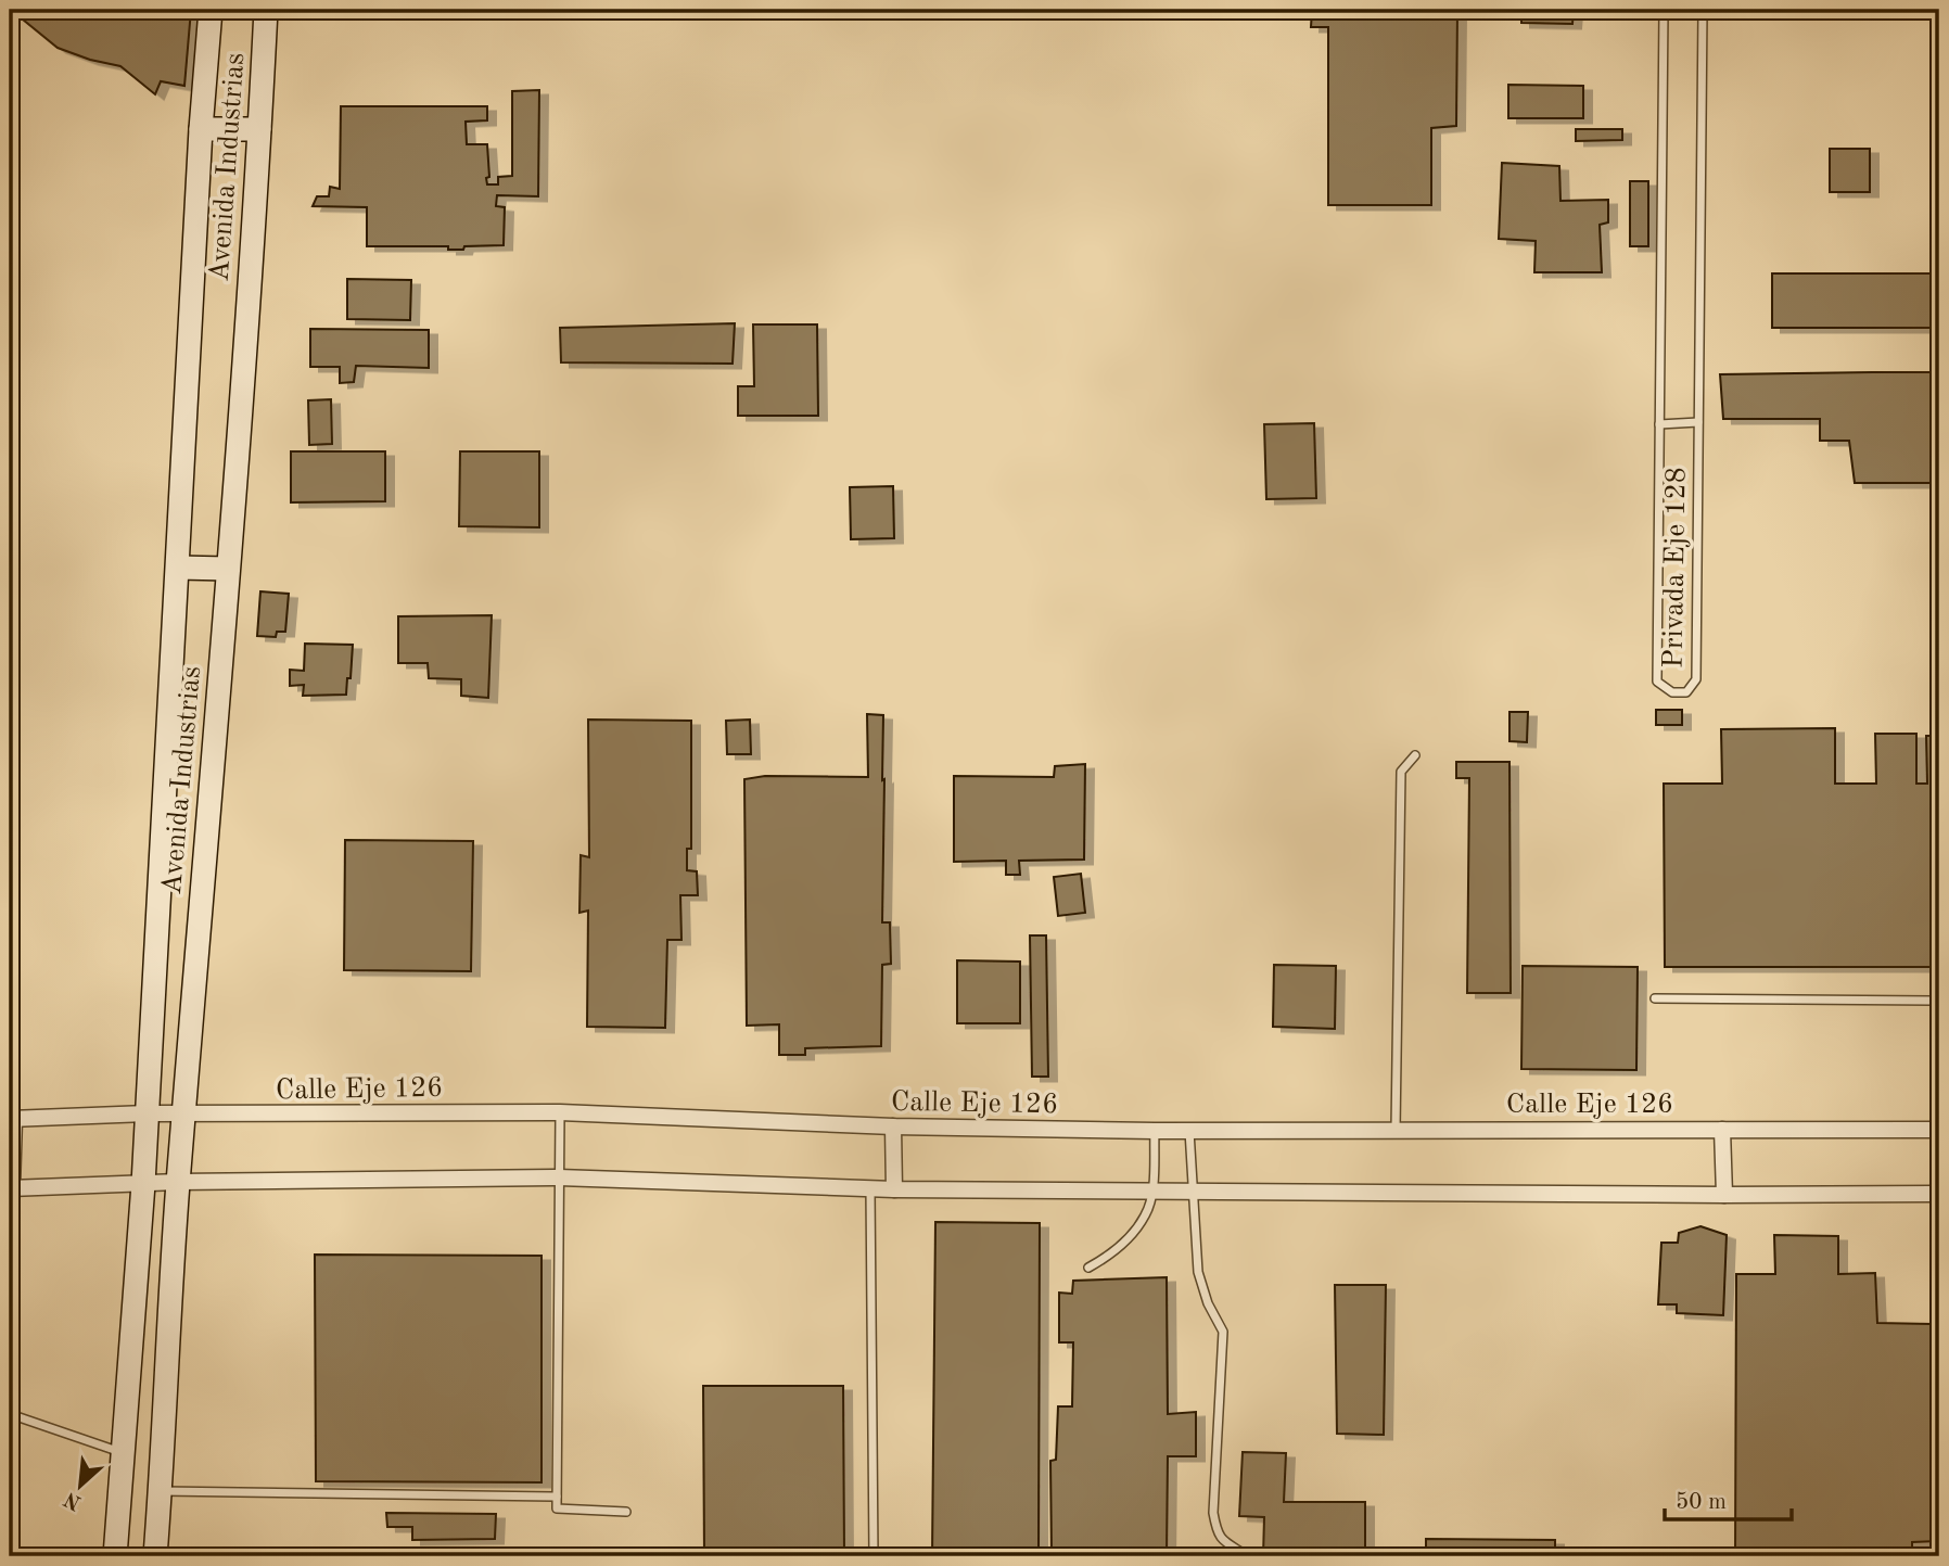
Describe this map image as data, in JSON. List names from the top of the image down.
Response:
{
  "streets": {
    "main road": ["Avenida Industrias"],
    "street": ["Calle Eje 126"],
    "lane": ["Privada Eje 128"]
  },
  "crossings": [
    ["Avenida Industrias", "Calle Eje 126"]
  ],
  "scale_bar": "50 m",
  "north": "bottom left"
}
